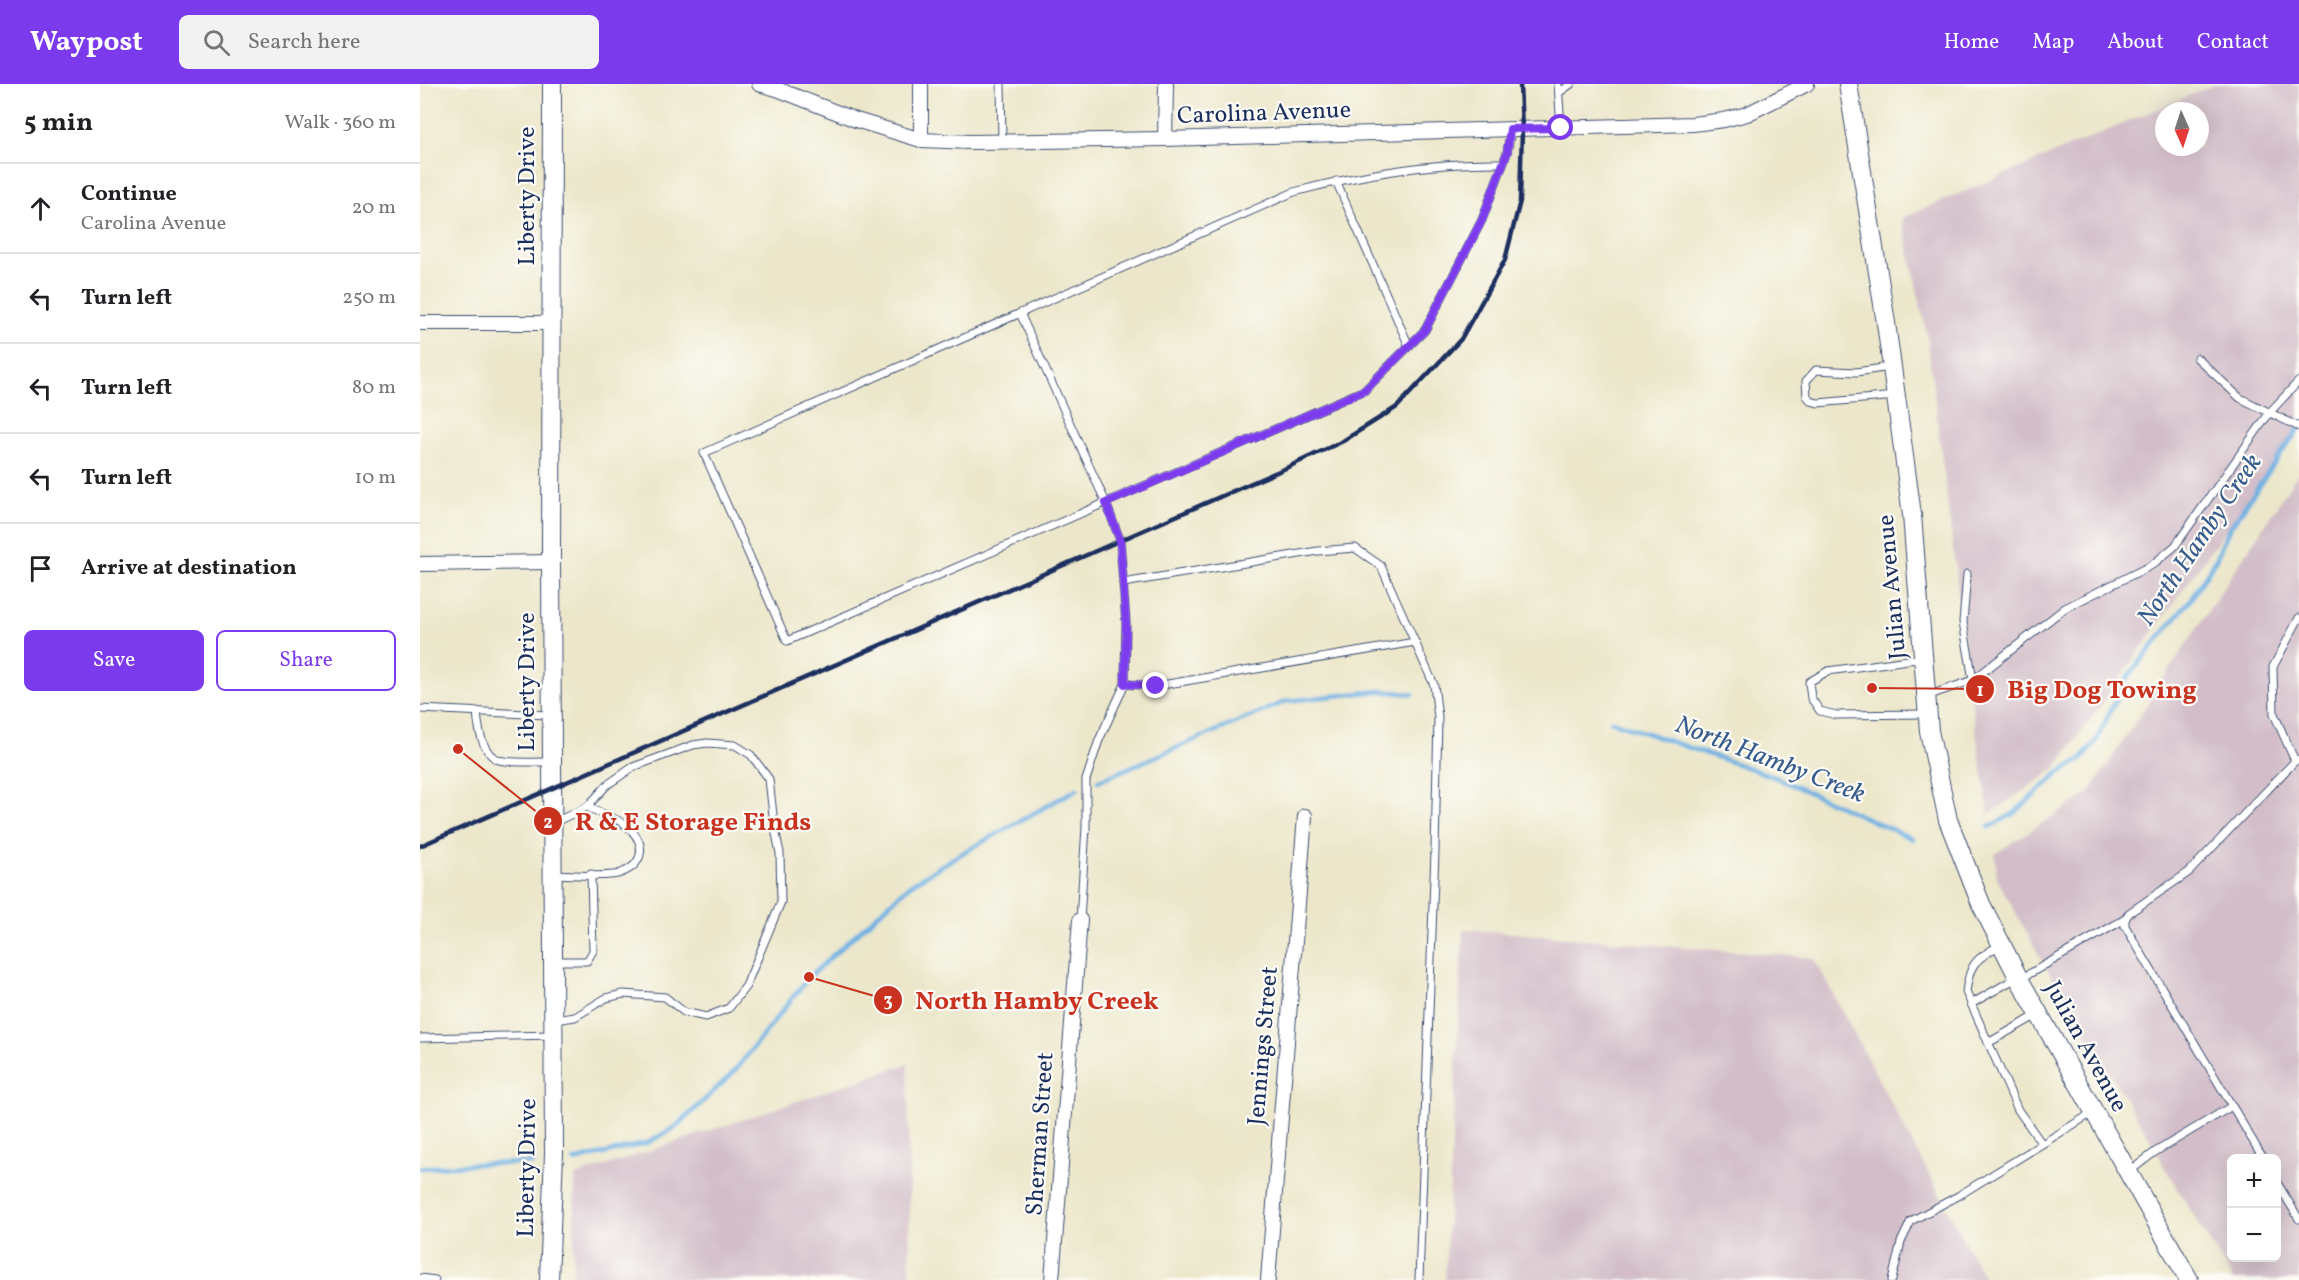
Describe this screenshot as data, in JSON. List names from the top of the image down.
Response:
{
  "streets": {
    "street": [
      "Carolina Avenue",
      "Liberty Drive",
      "Julian Avenue",
      "Jennings Street",
      "Sherman Street"
    ]
  },
  "water": ["North Hamby Creek"],
  "places": ["Big Dog Towing", "R & E Storage Finds", "North Hamby Creek"],
  "north": "bottom",
  "page": {
    "header": "Waypost",
    "search": "Search here",
    "nav": [
      "Home",
      "Map",
      "About",
      "Contact"
    ],
    "heading": ["5 min", "Walk · 360 m"],
    "list": [
      ["Continue", "Carolina Avenue", "20 m"],
      ["Turn left", "250 m"],
      ["Turn left", "80 m"],
      ["Turn left", "10 m"],
      "Arrive at destination"
    ],
    "buttons": ["Save", "Share"],
    "map_buttons": ["+", "−"]
  }
}
